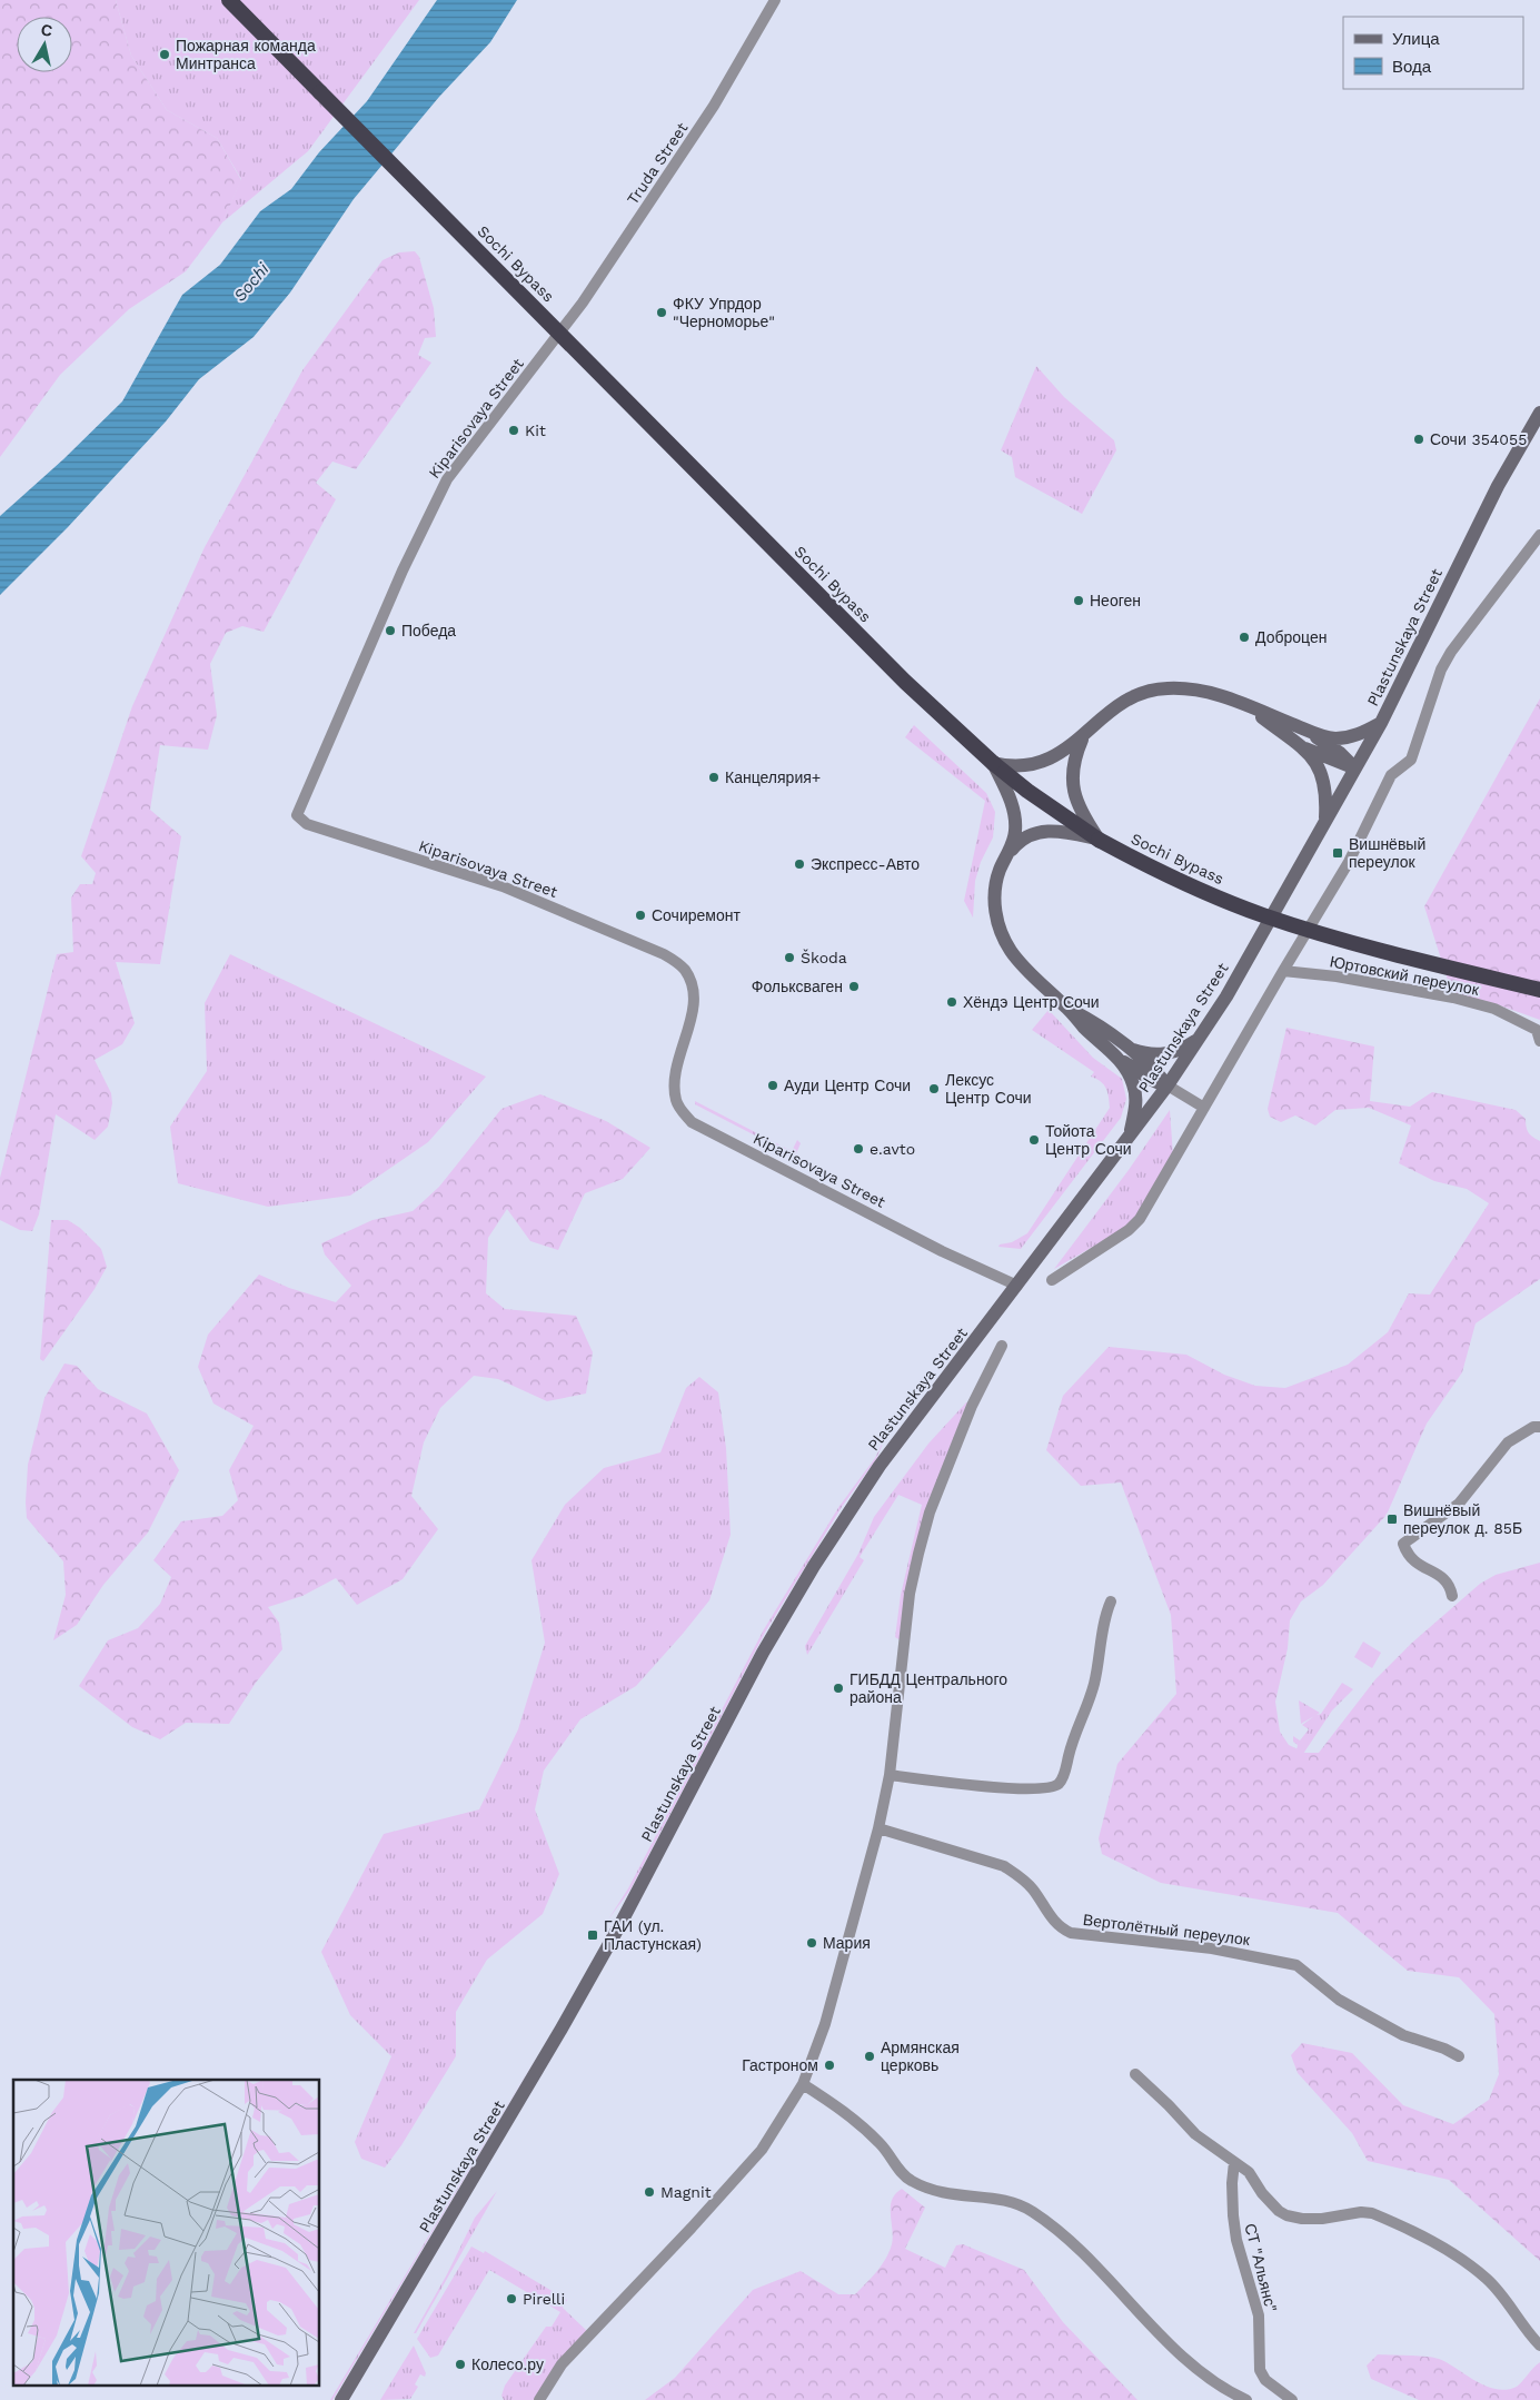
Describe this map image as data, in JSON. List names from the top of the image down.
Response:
{
  "streets": {
    "highway": ["Sochi Bypass"],
    "main road": ["Plastunskaya Street"],
    "street": [
      "Truda Street",
      "Kiparisovaya Street",
      "Юртовский переулок",
      "Вертолётный переулок",
      "СТ \"Альянс\""
    ]
  },
  "crossings": [
    ["Truda Street", "Kiparisovaya Street"],
    ["Kiparisovaya Street", "Plastunskaya Street"]
  ],
  "water": ["Sochi"],
  "places": {
    "other": [
      "Пожарная команда Минтранса",
      "ФКУ Упрдор \"Черноморье\"",
      "Kit",
      "Сочи 354055",
      "Неоген",
      "Победа",
      "Доброцен",
      "Канцелярия+",
      "Экспресс-Авто",
      "Сочиремонт",
      "Škoda",
      "Фольксваген",
      "Хёндэ Центр Сочи",
      "Ауди Центр Сочи",
      "Лексус Центр Сочи",
      "Тойота Центр Сочи",
      "e.avto",
      "ГИБДД Центрального района",
      "Мария",
      "Армянская церковь",
      "Гастроном",
      "Magnit",
      "Pirelli",
      "Колесо.ру"
    ],
    "transit": ["Вишнёвый переулок", "Вишнёвый переулок д. 85Б", "ГАИ (ул. Пластунская)"]
  },
  "legend": ["Улица", "Вода"],
  "north": "top"
}
